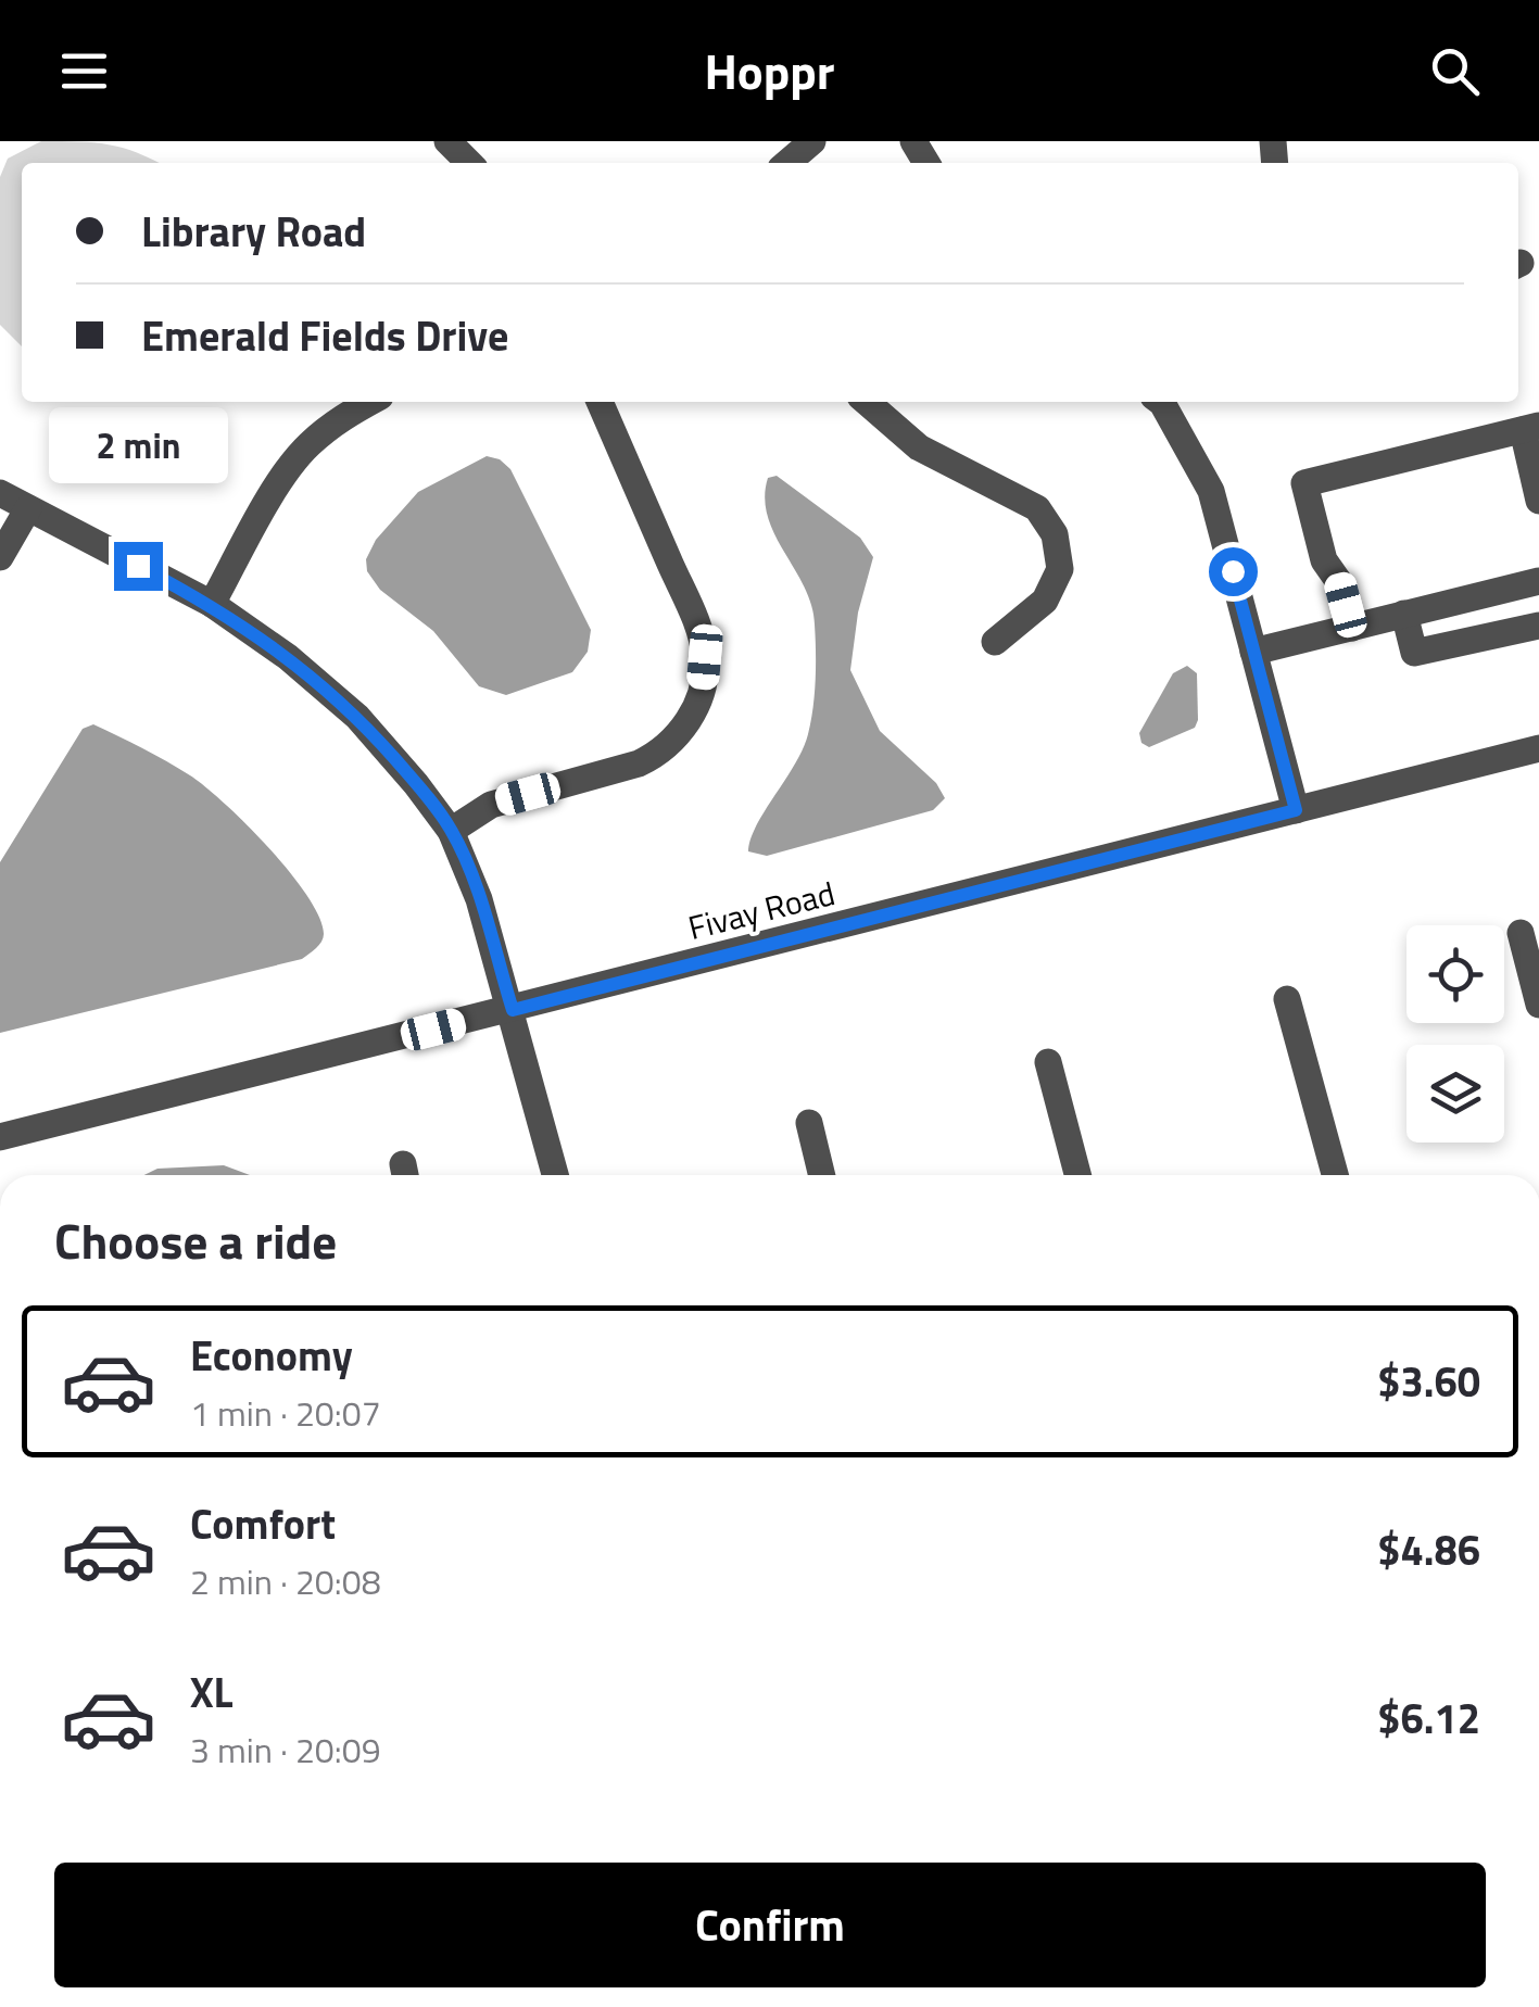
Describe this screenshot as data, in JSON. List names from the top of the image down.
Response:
{
  "streets": {
    "street": ["Fivay Road"]
  },
  "page": {
    "header": "Hoppr",
    "banner": ["Library Road", "Emerald Fields Drive"],
    "bubble": "2 min",
    "heading": "Choose a ride",
    "list": [
      {
        "name": "Economy",
        "note": "1 min · 20:07",
        "value": "$3.60"
      },
      {
        "name": "Comfort",
        "note": "2 min · 20:08",
        "value": "$4.86"
      },
      {
        "name": "XL",
        "note": "3 min · 20:09",
        "value": "$6.12"
      }
    ],
    "buttons": "Confirm"
  }
}
